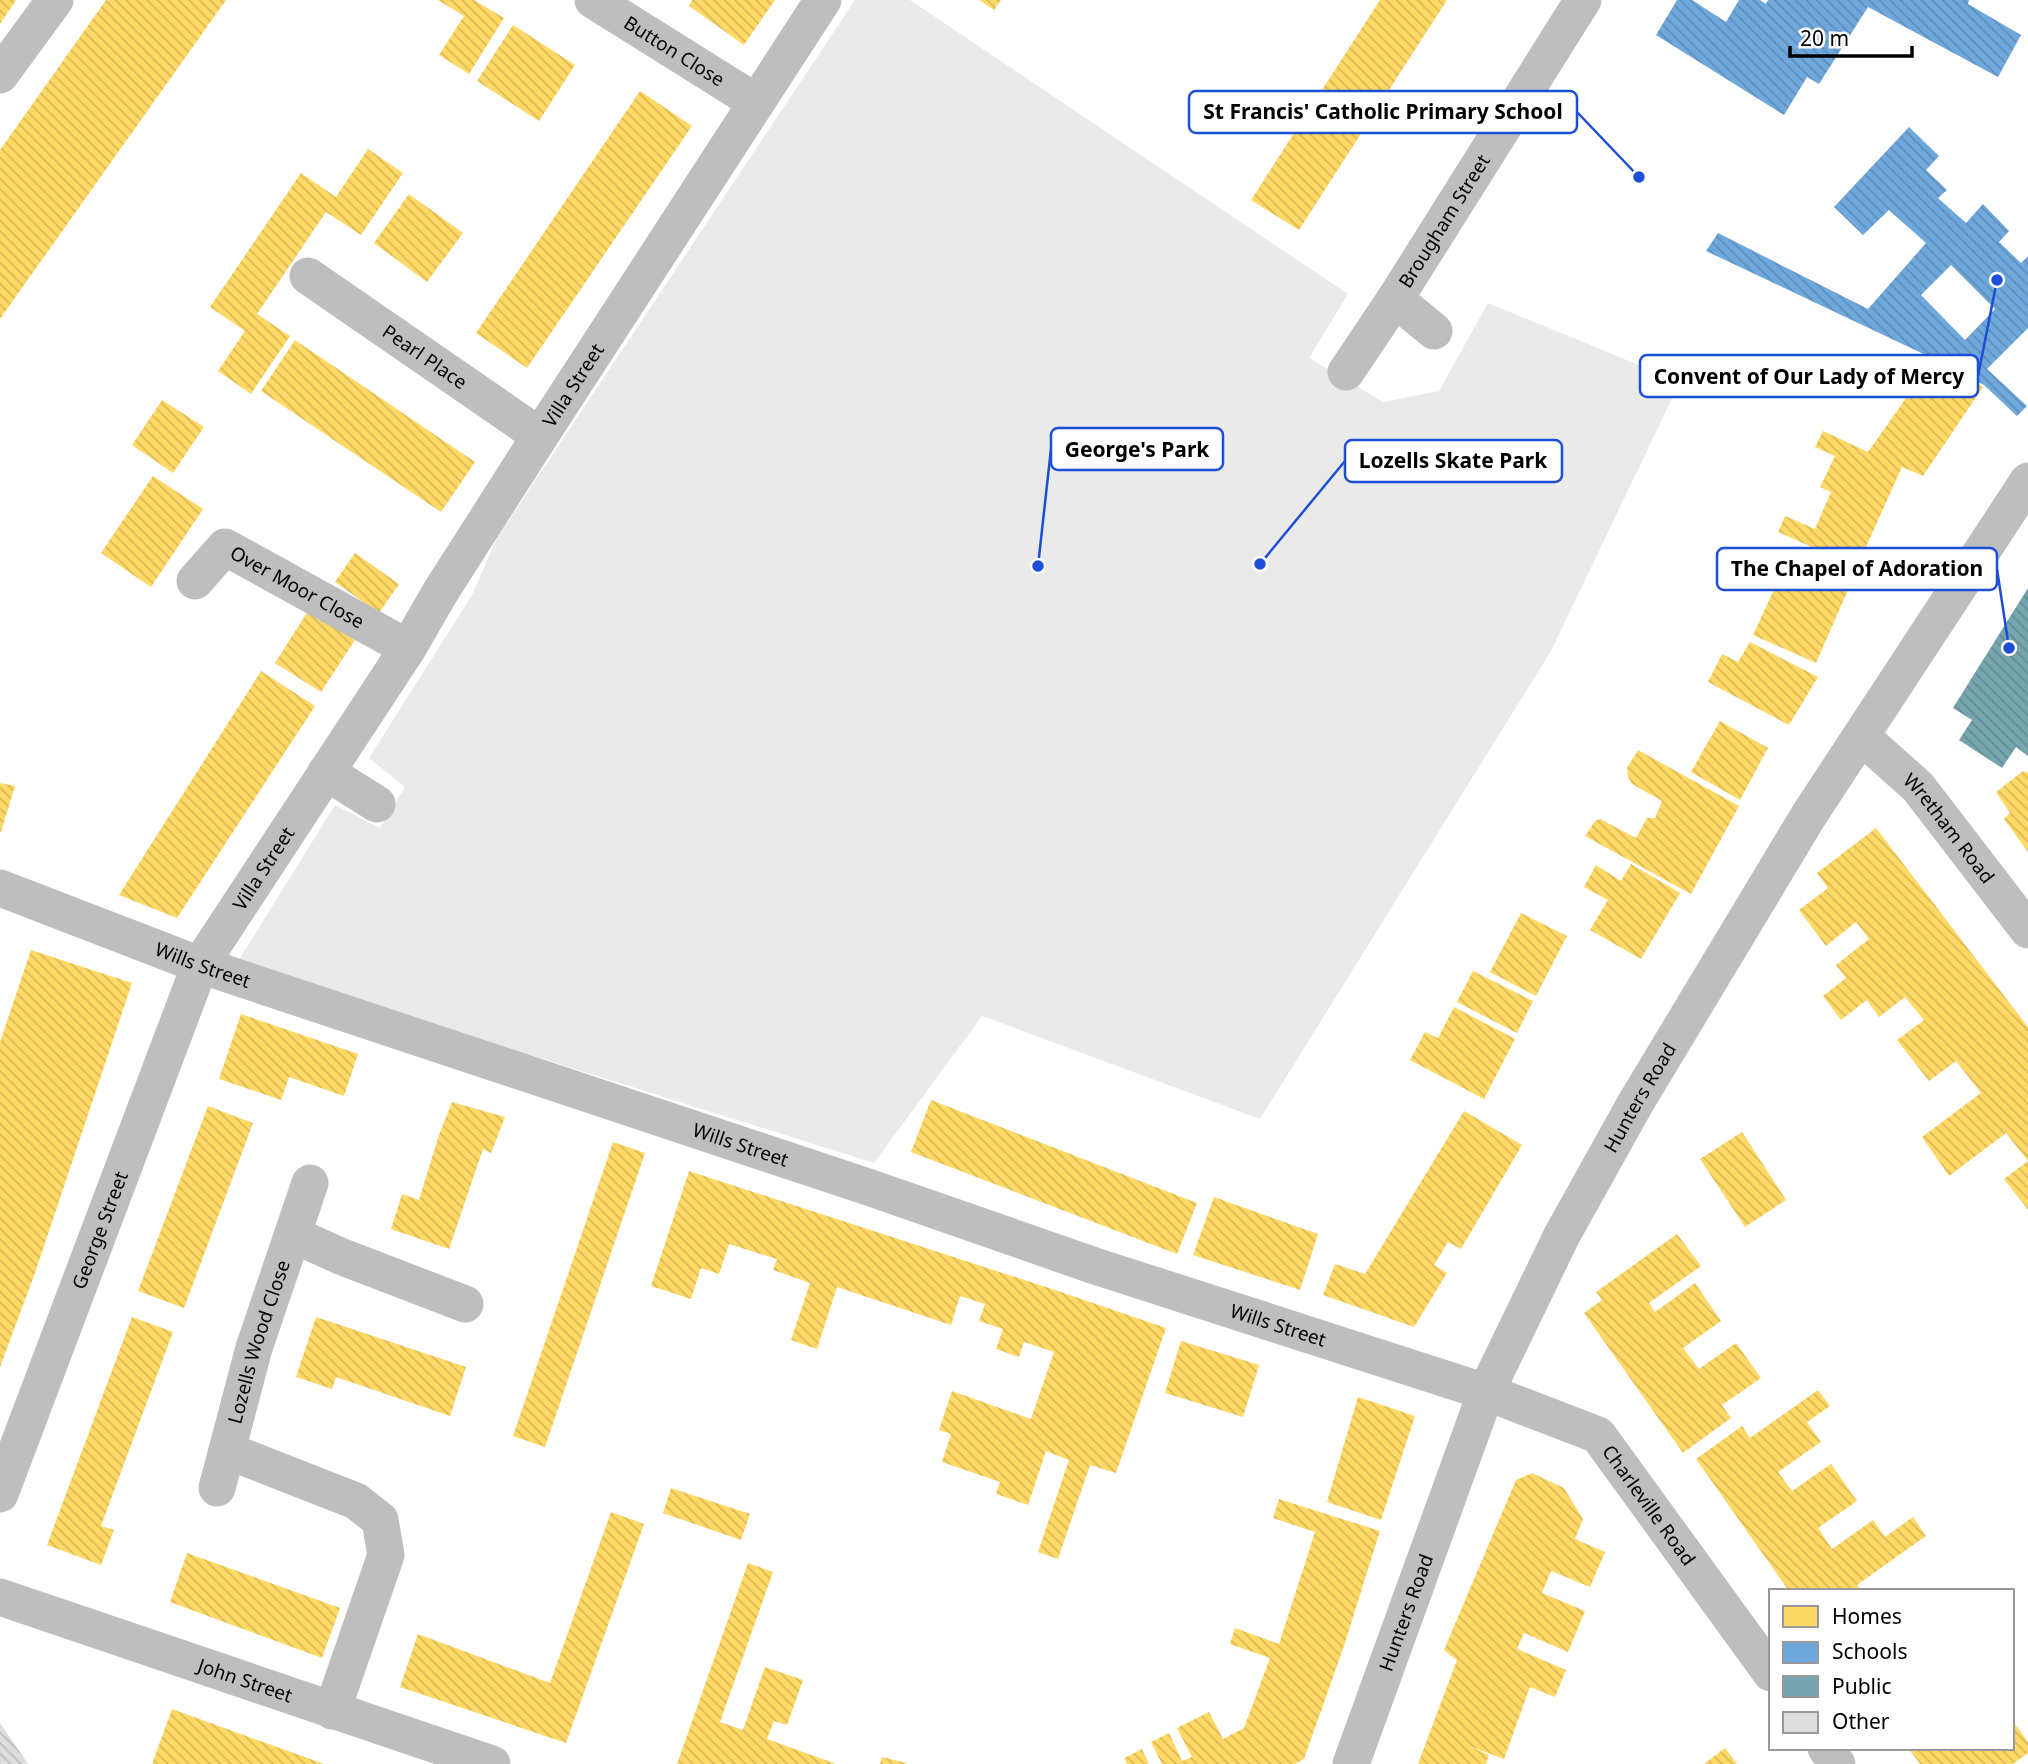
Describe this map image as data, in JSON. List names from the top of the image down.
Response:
{
  "streets": {
    "street": [
      "Button Close",
      "Brougham Street",
      "Pearl Place",
      "Villa Street",
      "Over Moor Close",
      "Wretham Road",
      "Wills Street",
      "Hunters Road",
      "George Street",
      "Lozells Wood Close",
      "Charleville Road",
      "John Street"
    ]
  },
  "crossings": [
    ["Button Close", "Villa Street"],
    ["Pearl Place", "Villa Street"],
    ["Villa Street", "Over Moor Close"],
    ["Villa Street", "Wills Street"],
    ["Villa Street", "George Street"],
    ["Wretham Road", "Hunters Road"],
    ["Wills Street", "Hunters Road"],
    ["Wills Street", "George Street"],
    ["Wills Street", "Charleville Road"],
    ["Hunters Road", "Charleville Road"],
    ["Lozells Wood Close", "John Street"]
  ],
  "places": [
    "St Francis' Catholic Primary School",
    "Convent of Our Lady of Mercy",
    "Lozells Skate Park",
    "George's Park",
    "The Chapel of Adoration"
  ],
  "legend": [
    "Homes",
    "Schools",
    "Public",
    "Other"
  ],
  "scale_bar": "20 m"
}
